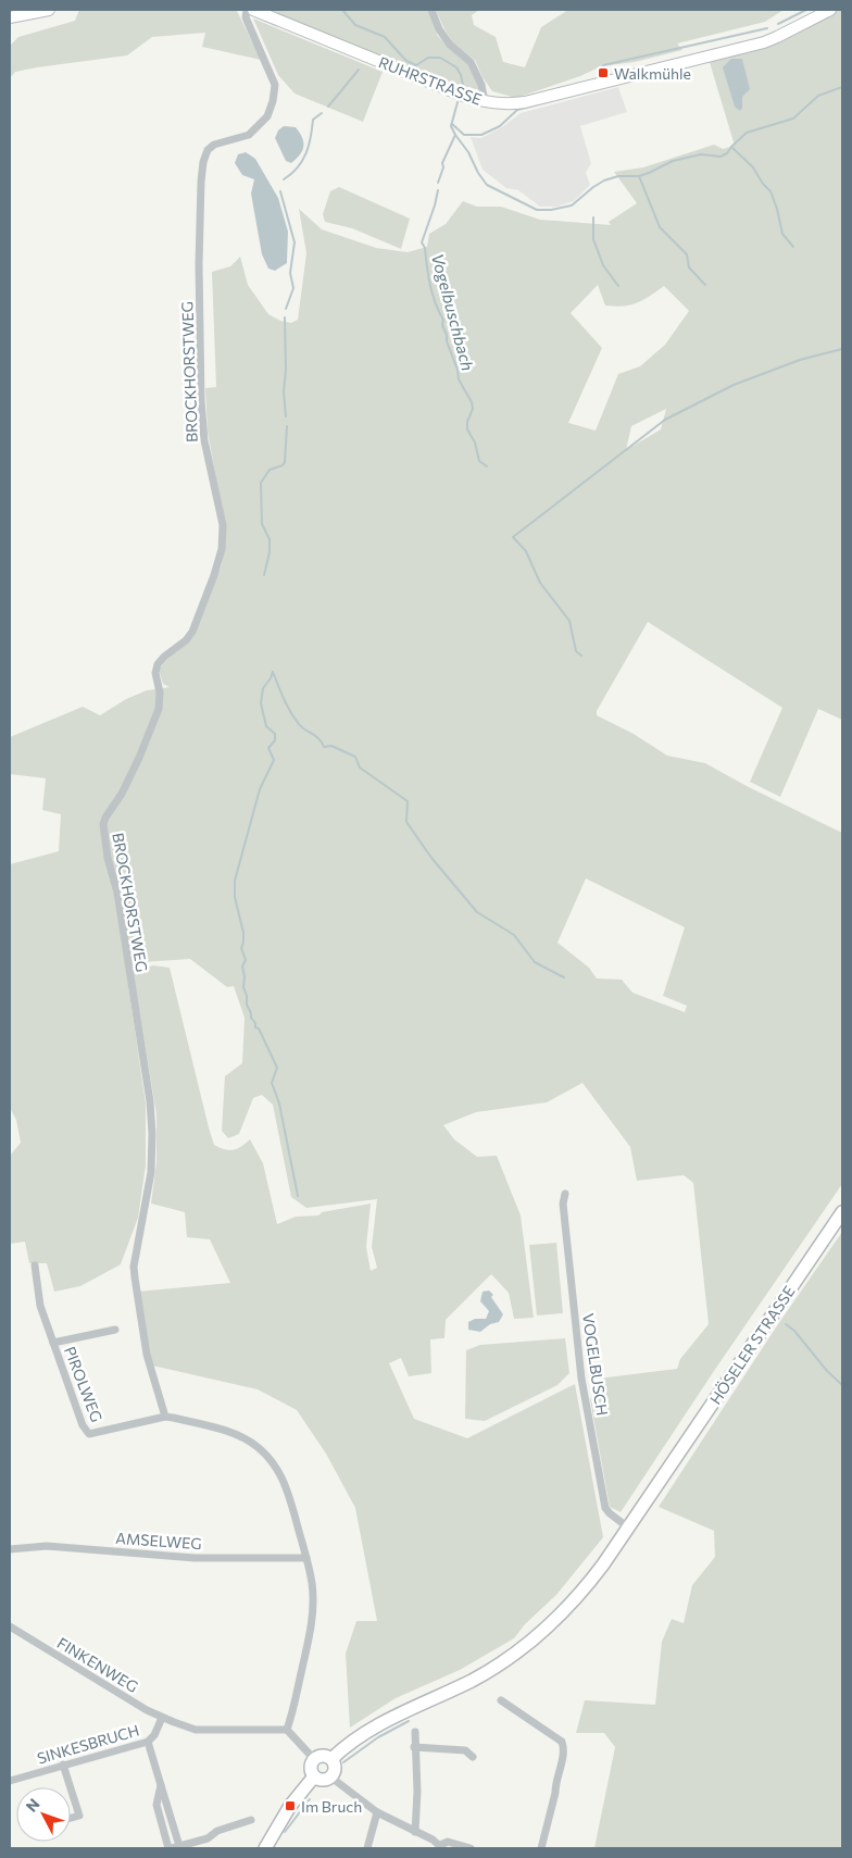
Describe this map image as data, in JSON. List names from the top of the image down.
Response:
{
  "streets": {
    "main road": ["RUHRSTRASSE", "HÖSELER STRASSE"],
    "street": [
      "BROCKHORSTWEG",
      "VOGELBUSCH",
      "PIROLWEG",
      "AMSELWEG",
      "FINKENWEG",
      "SINKESBRUCH"
    ]
  },
  "crossings": [
    ["BROCKHORSTWEG", "PIROLWEG"],
    ["HÖSELER STRASSE", "VOGELBUSCH"],
    ["FINKENWEG", "SINKESBRUCH"]
  ],
  "water": ["Vogelbuschbach"],
  "places": {
    "transit": ["Walkmühle", "Im Bruch"]
  },
  "north": "top left"
}
